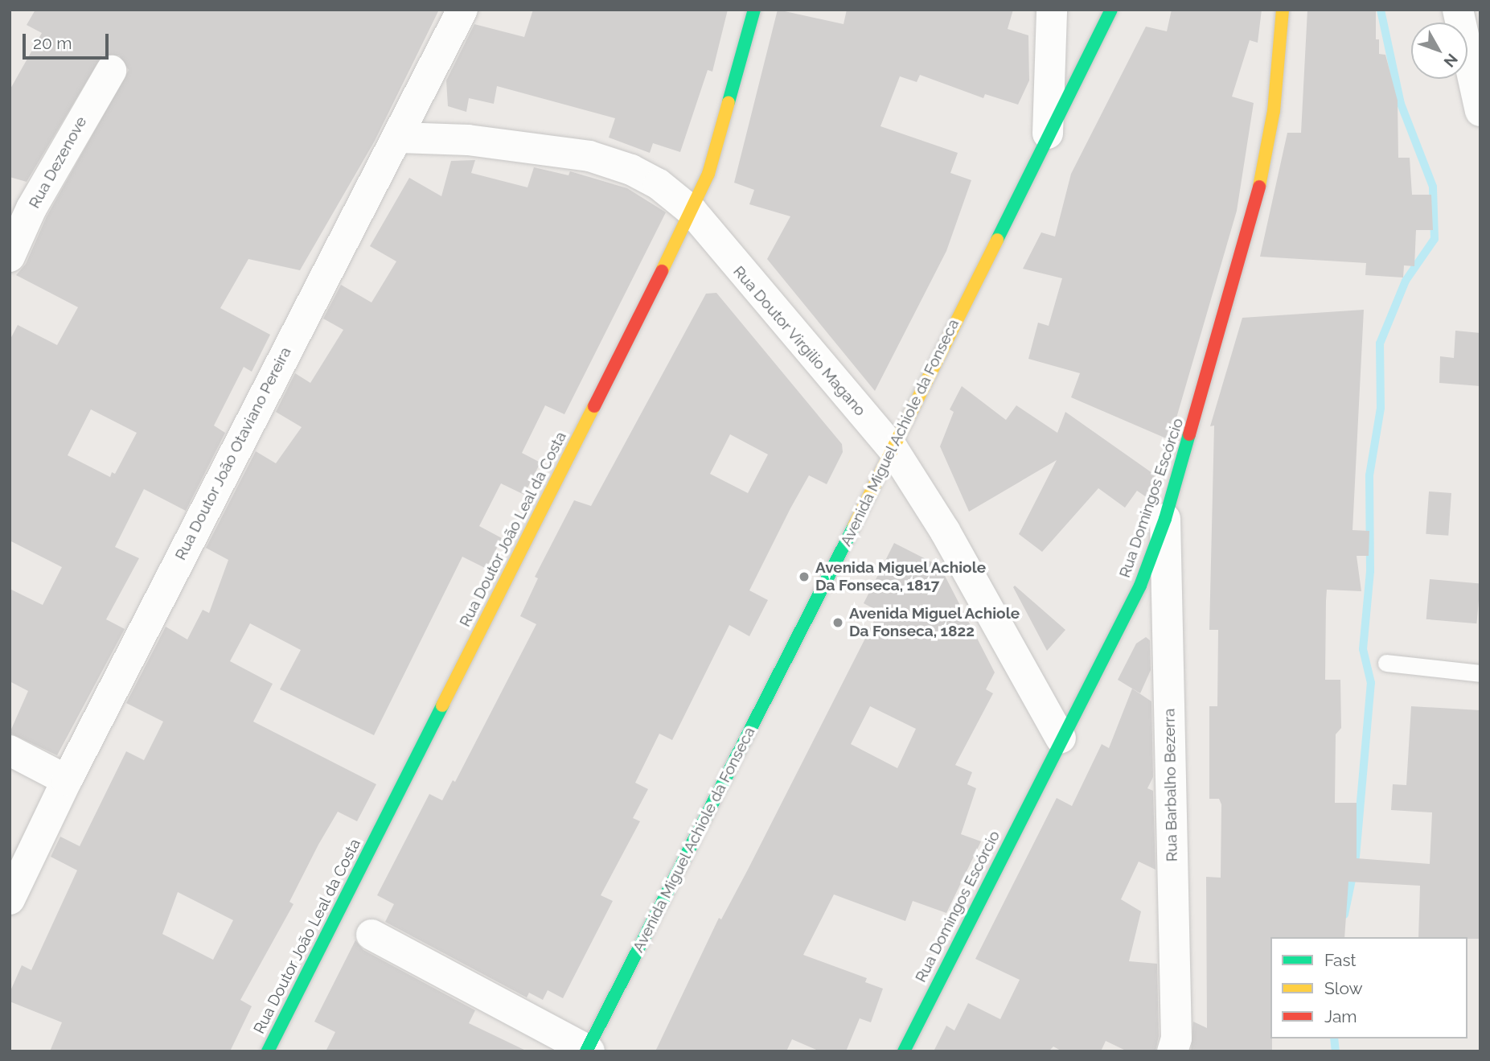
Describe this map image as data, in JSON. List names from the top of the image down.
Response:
{
  "streets": {
    "street": [
      "Rua Dezenove",
      "Rua Doutor Virgilio Magano",
      "Avenida Miguel Achiole da Fonseca",
      "Rua Doutor João Otaviano Pereira",
      "Rua Domingos Escórcio",
      "Rua Doutor João Leal da Costa",
      "Rua Barbalho Bezerra"
    ]
  },
  "crossings": [
    ["Rua Doutor Virgilio Magano", "Avenida Miguel Achiole da Fonseca"],
    ["Rua Doutor Virgilio Magano", "Rua Doutor João Otaviano Pereira"],
    ["Rua Doutor Virgilio Magano", "Rua Domingos Escórcio"],
    ["Rua Doutor Virgilio Magano", "Rua Doutor João Leal da Costa"],
    ["Rua Domingos Escórcio", "Rua Barbalho Bezerra"]
  ],
  "places": ["Avenida Miguel Achiole Da Fonseca, 1817", "Avenida Miguel Achiole Da Fonseca, 1822"],
  "legend": ["Fast", "Slow", "Jam"],
  "scale_bar": "20 m",
  "north": "bottom right"
}
